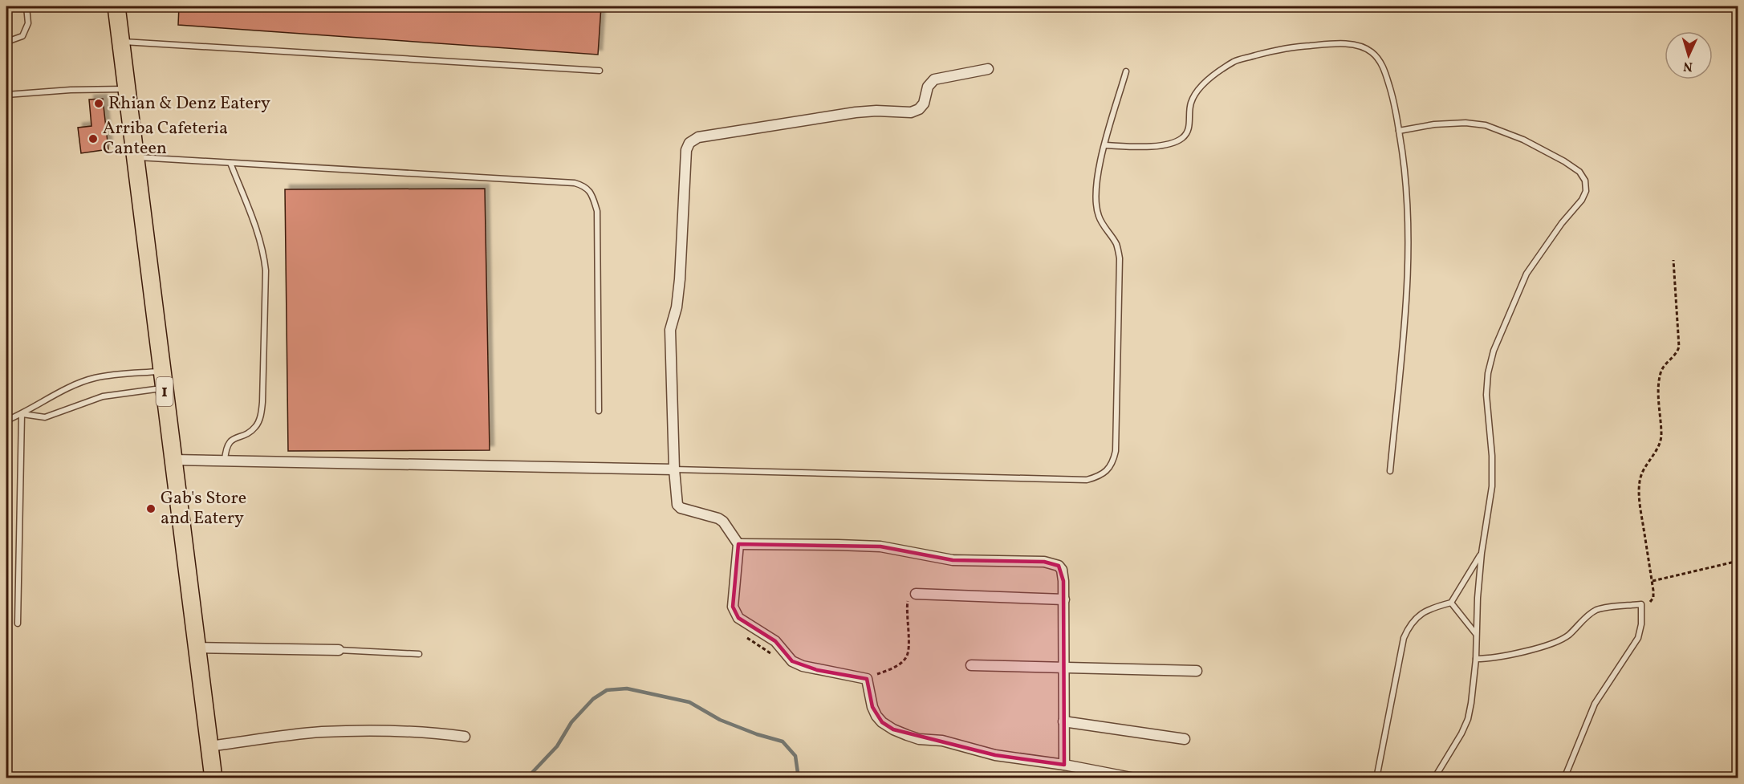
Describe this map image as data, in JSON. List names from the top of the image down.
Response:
{
  "streets": {
    "highway": ["1"]
  },
  "places": ["Rhian & Denz Eatery", "Arriba Cafeteria Canteen", "Gab's Store and Eatery"],
  "north": "bottom"
}
